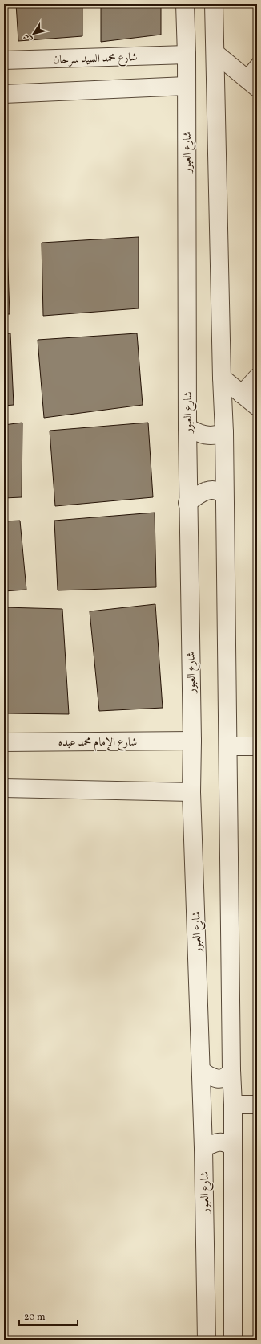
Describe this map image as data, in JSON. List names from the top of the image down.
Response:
{
  "streets": {
    "street": ["شارع محمد السيد سرحان", "شارع العبور", "شارع الإمام محمد عبده"]
  },
  "crossings": [
    ["شارع محمد السيد سرحان", "شارع العبور"],
    ["شارع العبور", "شارع الإمام محمد عبده"]
  ],
  "scale_bar": "20 m",
  "north": "bottom left"
}
